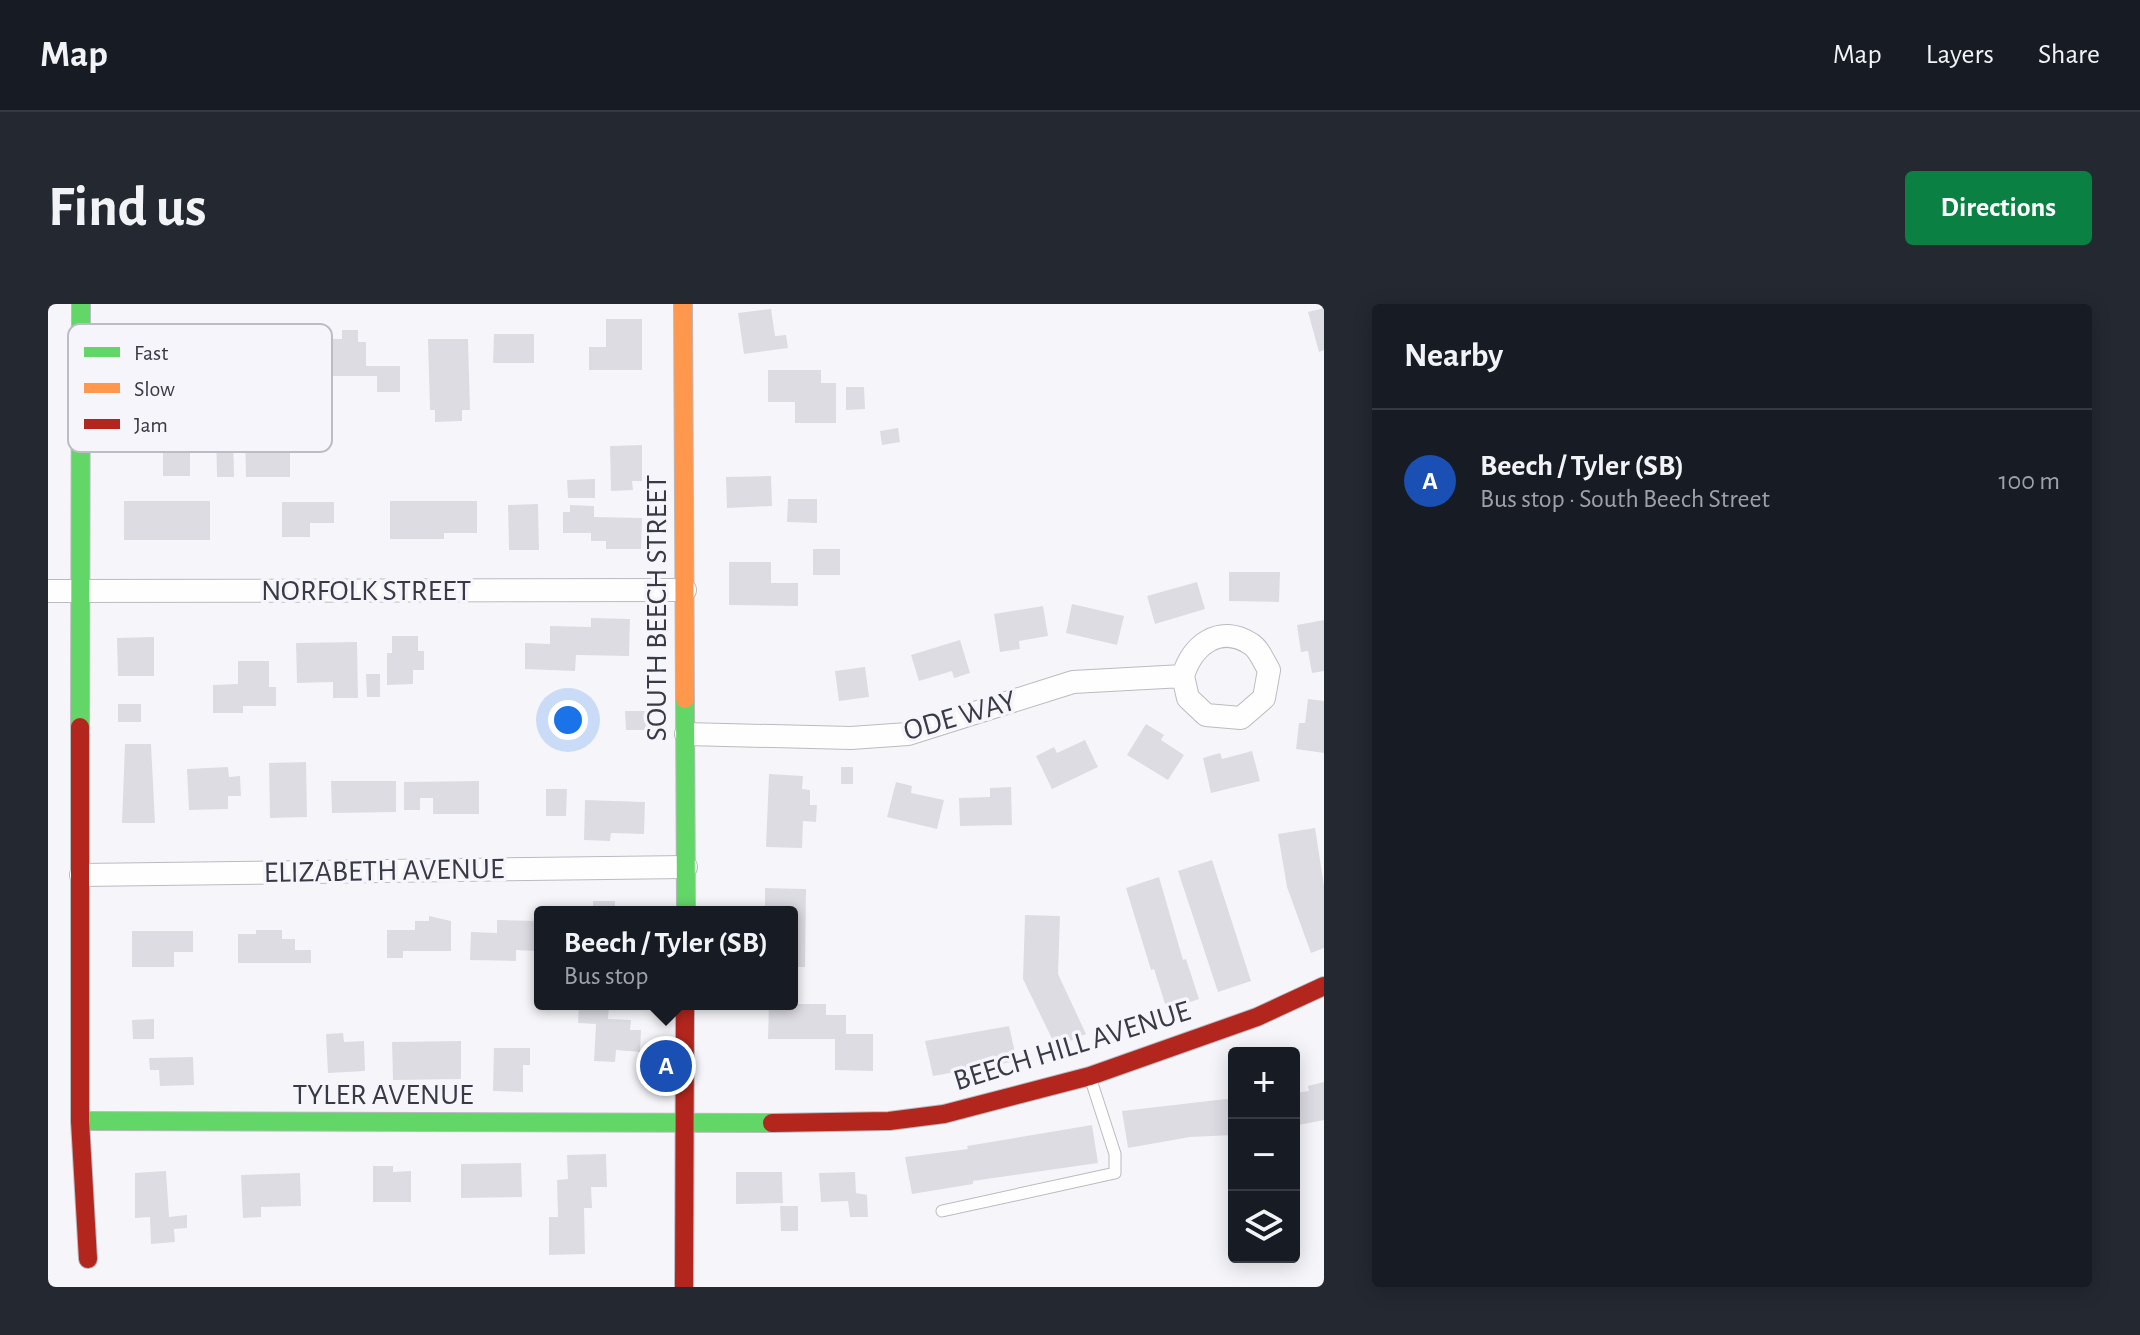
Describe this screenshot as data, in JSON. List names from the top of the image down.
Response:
{
  "streets": {
    "street": [
      "NORFOLK STREET",
      "SOUTH BEECH STREET",
      "ODE WAY",
      "ELIZABETH AVENUE",
      "BEECH HILL AVENUE",
      "TYLER AVENUE"
    ]
  },
  "crossings": [
    ["NORFOLK STREET", "SOUTH BEECH STREET"],
    ["SOUTH BEECH STREET", "ODE WAY"],
    ["SOUTH BEECH STREET", "ELIZABETH AVENUE"],
    ["BEECH HILL AVENUE", "TYLER AVENUE"]
  ],
  "legend": ["Fast", "Slow", "Jam"],
  "page": {
    "header": "Map",
    "nav": ["Map", "Layers", "Share"],
    "buttons": "Directions",
    "title": "Find us",
    "heading": "Nearby",
    "list": [
      {
        "mark": "A",
        "name": "Beech / Tyler (SB)",
        "note": "Bus stop · South Beech Street",
        "value": "100 m"
      }
    ],
    "popup": ["Beech / Tyler (SB)", "Bus stop"],
    "pins": "A",
    "map_buttons": ["+", "−"]
  }
}
